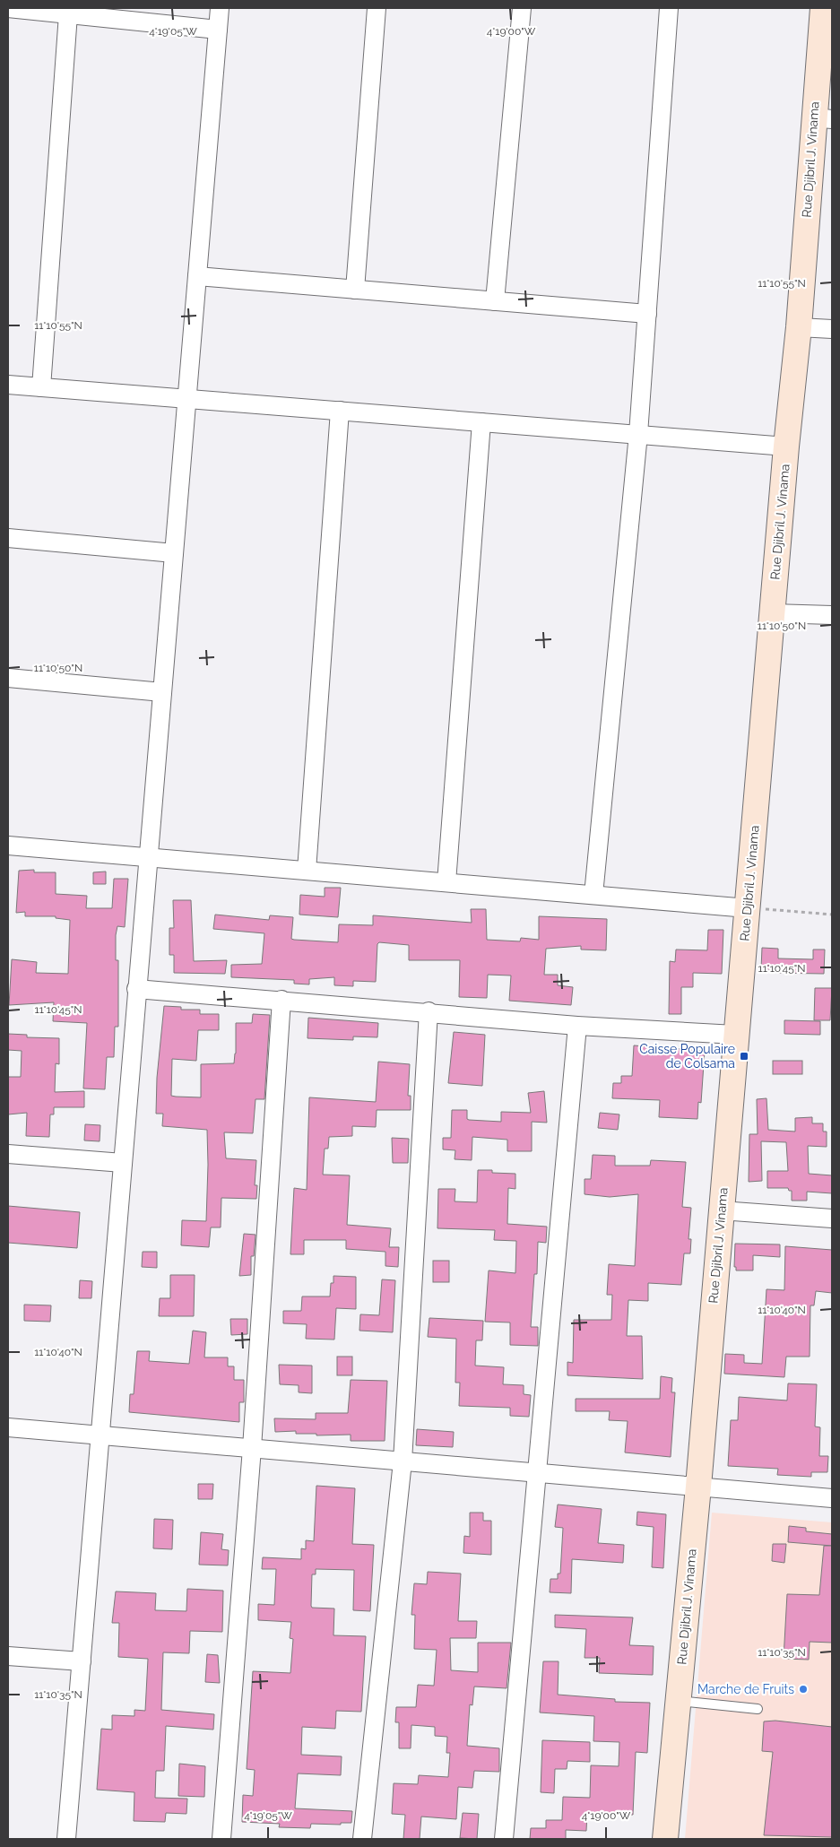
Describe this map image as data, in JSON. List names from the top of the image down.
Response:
{
  "streets": {
    "street": ["Rue Djibril J. Vinama"]
  },
  "places": {
    "transit": ["Caisse Populaire de Colsama"],
    "other": ["Marche de Fruits"]
  },
  "coordinates": [
    "4°19'05\"W",
    "4°19'00\"W",
    "11°10'55\"N",
    "11°10'50\"N",
    "11°10'45\"N",
    "11°10'40\"N",
    "11°10'35\"N"
  ]
}
